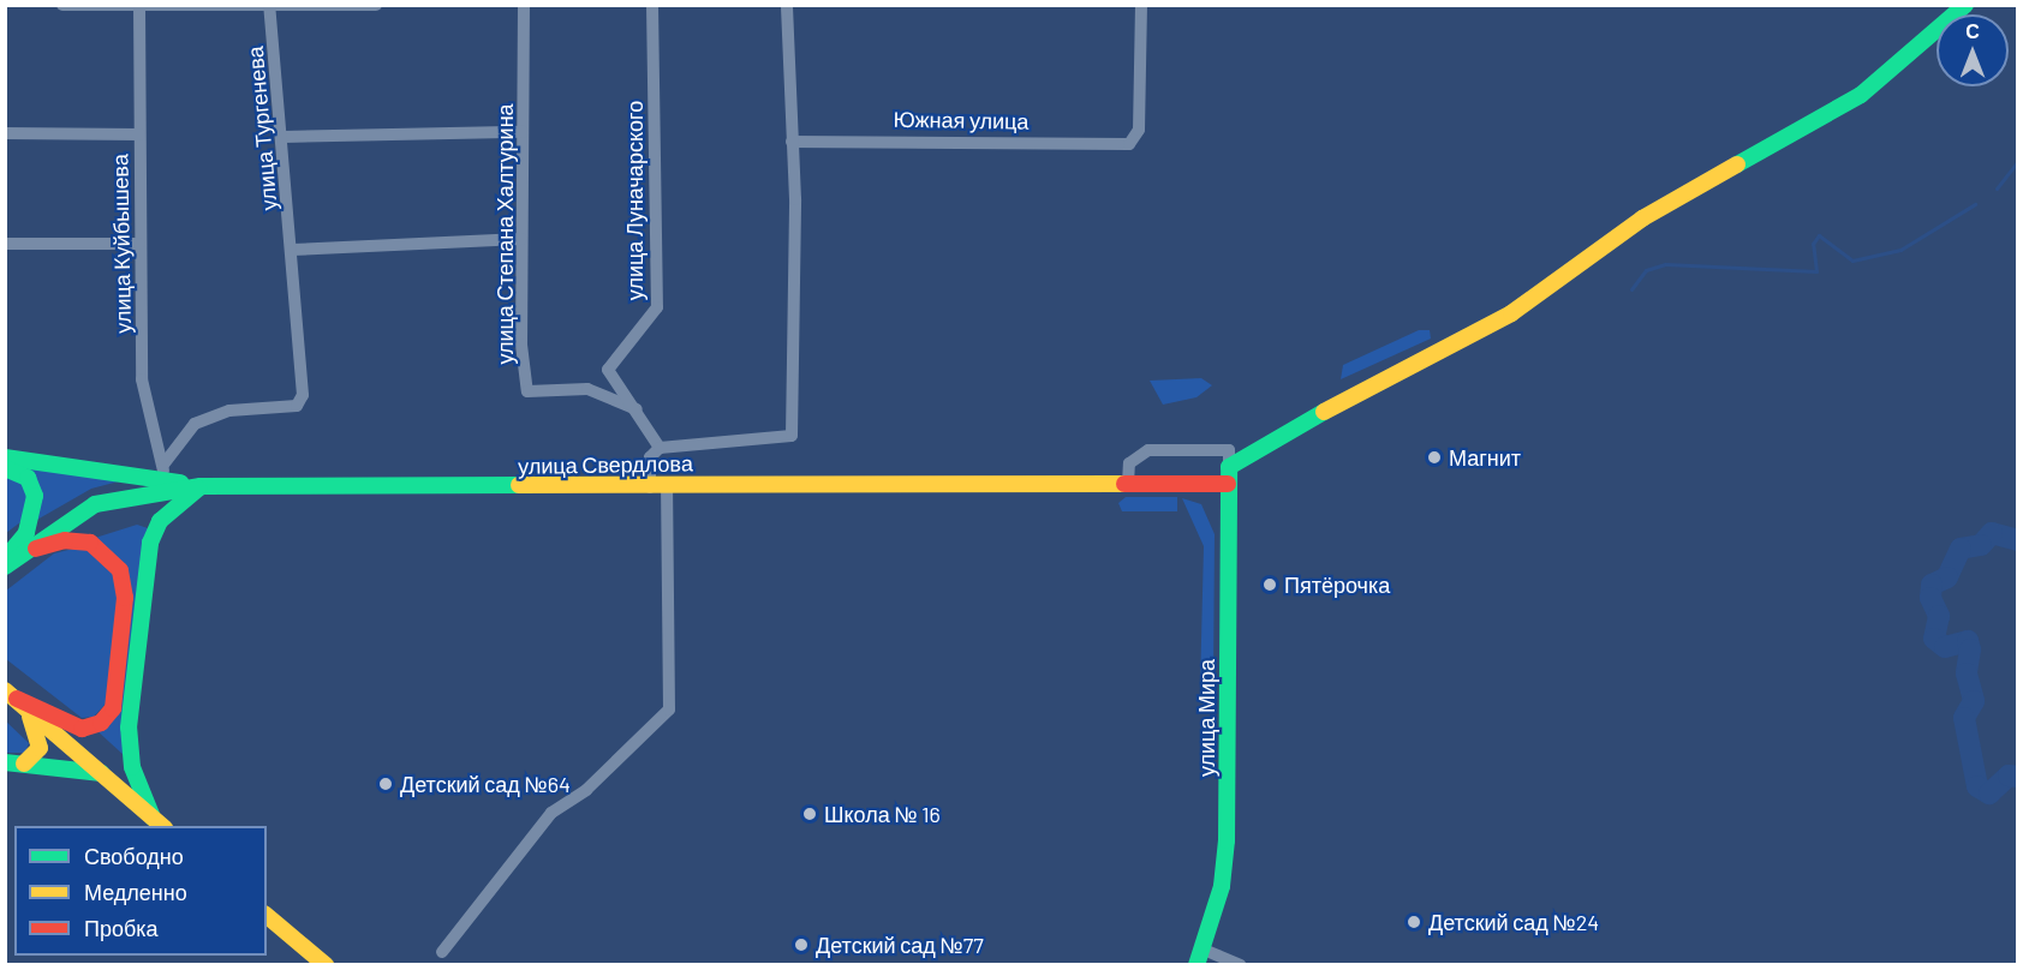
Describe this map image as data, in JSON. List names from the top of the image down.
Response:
{
  "streets": {
    "street": [
      "Южная улица",
      "улица Тургенева",
      "улица Луначарского",
      "улица Степана Халтурина",
      "улица Куйбышева",
      "улица Свердлова",
      "улица Мира"
    ]
  },
  "crossings": [
    ["улица Тургенева", "улица Куйбышева"],
    ["улица Луначарского", "улица Степана Халтурина"],
    ["улица Свердлова", "улица Мира"]
  ],
  "places": [
    "Магнит",
    "Пятёрочка",
    "Детский сад №64",
    "Школа № 16",
    "Детский сад №24",
    "Детский сад №77"
  ],
  "legend": ["Свободно", "Медленно", "Пробка"],
  "north": "top"
}
